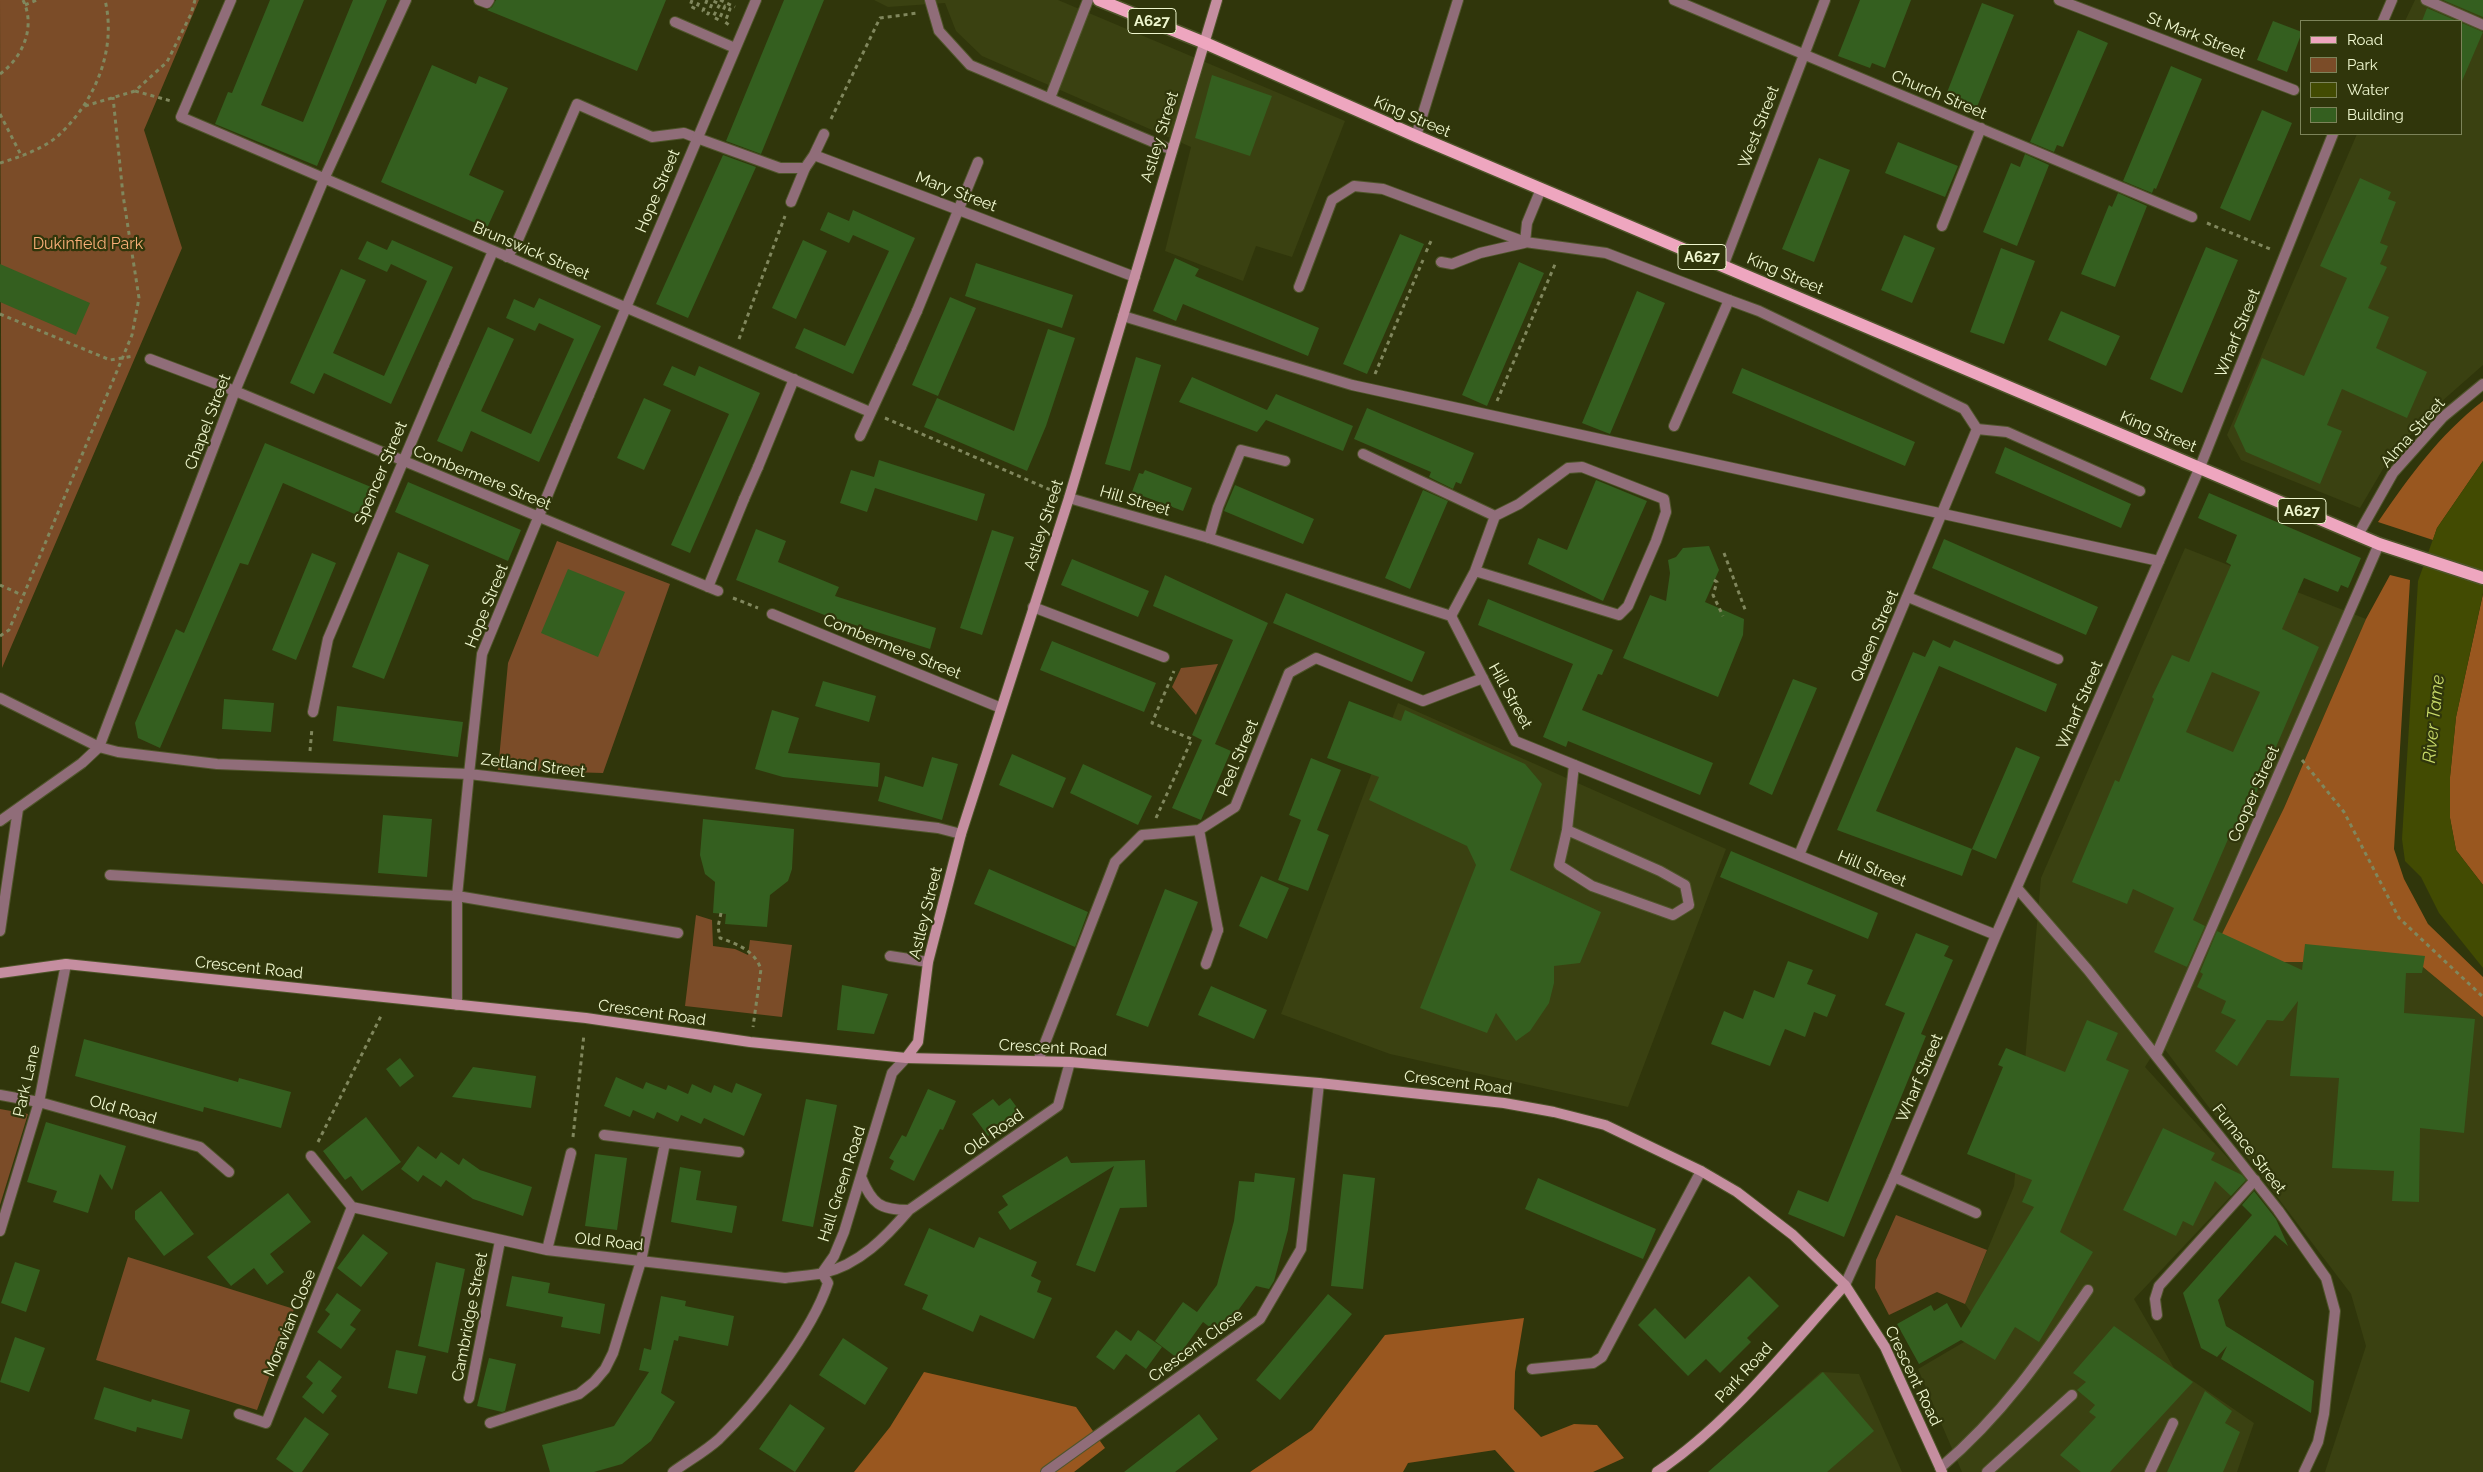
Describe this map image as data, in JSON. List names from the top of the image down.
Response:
{
  "streets": {
    "main road": [
      "A627",
      "King Street",
      "Astley Street",
      "Crescent Road",
      "Park Road"
    ],
    "street": [
      "St Mark Street",
      "Church Street",
      "West Street",
      "Hope Street",
      "Mary Street",
      "Brunswick Street",
      "Wharf Street",
      "Chapel Street",
      "Alma Street",
      "Spencer Street",
      "Combermere Street",
      "Hill Street",
      "Queen Street",
      "Peel Street",
      "Zetland Street",
      "Cooper Street",
      "Park Lane",
      "Old Road",
      "Furnace Street",
      "Hall Green Road",
      "Cambridge Street",
      "Moravian Close",
      "Crescent Close"
    ]
  },
  "crossings": [
    ["Church Street", "West Street"],
    ["King Street", "West Street"],
    ["King Street", "Astley Street"],
    ["King Street", "Wharf Street"],
    ["King Street", "Alma Street"],
    ["King Street", "Cooper Street"],
    ["Astley Street", "Mary Street"],
    ["Astley Street", "Combermere Street"],
    ["Astley Street", "Hill Street"],
    ["Astley Street", "Zetland Street"],
    ["Astley Street", "Crescent Road"],
    ["Astley Street", "Hall Green Road"],
    ["Hope Street", "Brunswick Street"],
    ["Hope Street", "Combermere Street"],
    ["Hope Street", "Zetland Street"],
    ["Hope Street", "Crescent Road"],
    ["Brunswick Street", "Chapel Street"],
    ["Brunswick Street", "Spencer Street"],
    ["Wharf Street", "Hill Street"],
    ["Wharf Street", "Crescent Road"],
    ["Wharf Street", "Furnace Street"],
    ["Wharf Street", "Park Road"],
    ["Chapel Street", "Combermere Street"],
    ["Chapel Street", "Zetland Street"],
    ["Spencer Street", "Combermere Street"],
    ["Hill Street", "Queen Street"],
    ["Hill Street", "Peel Street"],
    ["Peel Street", "Crescent Road"],
    ["Cooper Street", "Furnace Street"],
    ["Crescent Road", "Park Lane"],
    ["Crescent Road", "Old Road"],
    ["Crescent Road", "Hall Green Road"],
    ["Crescent Road", "Crescent Close"],
    ["Crescent Road", "Park Road"],
    ["Park Lane", "Old Road"],
    ["Old Road", "Hall Green Road"],
    ["Old Road", "Cambridge Street"],
    ["Old Road", "Moravian Close"]
  ],
  "water": ["River Tame"],
  "parks": ["Dukinfield Park"],
  "legend": [
    "Road",
    "Park",
    "Water",
    "Building"
  ]
}
